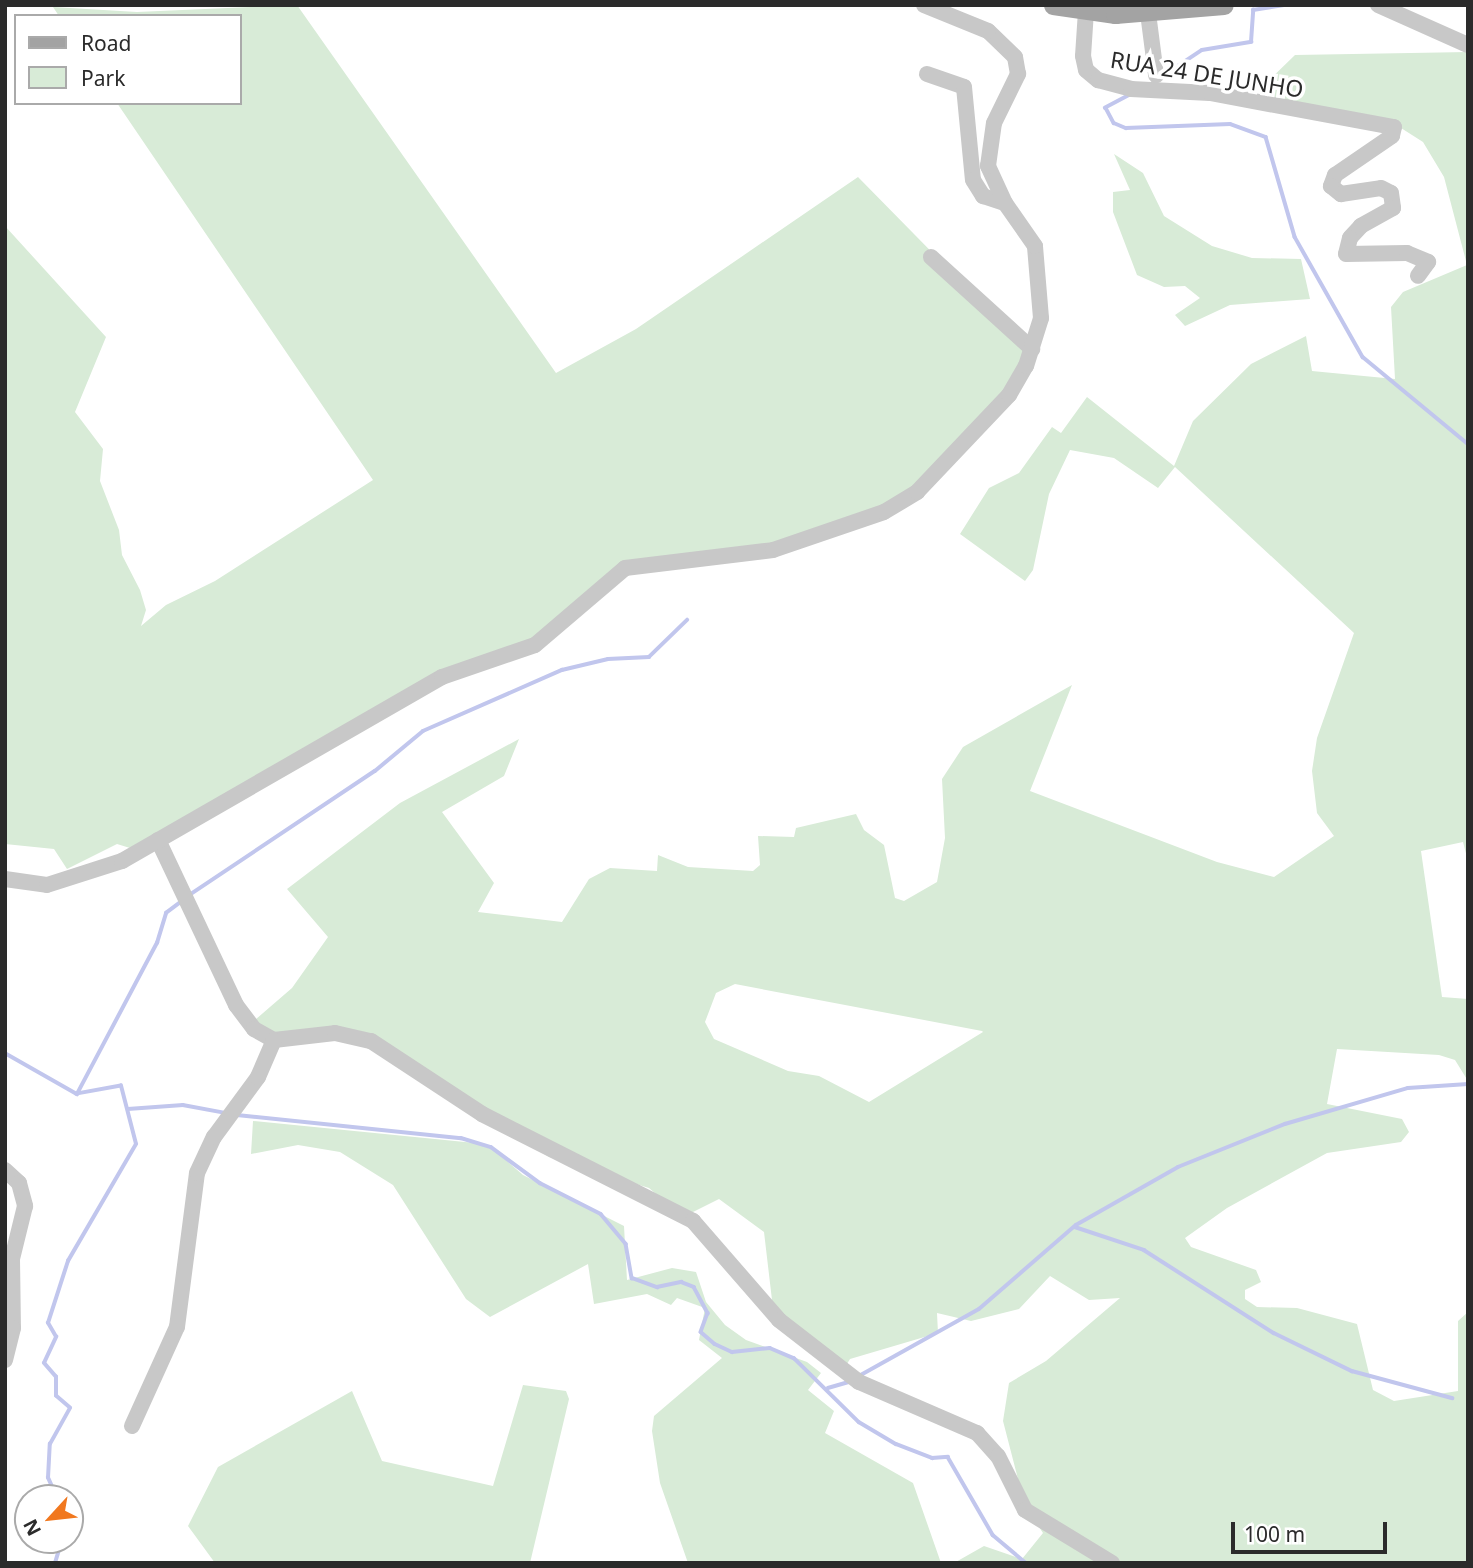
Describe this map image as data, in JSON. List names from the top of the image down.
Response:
{
  "streets": {
    "street": ["RUA 24 DE JUNHO"]
  },
  "legend": ["Road", "Park"],
  "scale_bar": "100 m",
  "north": "bottom left"
}
